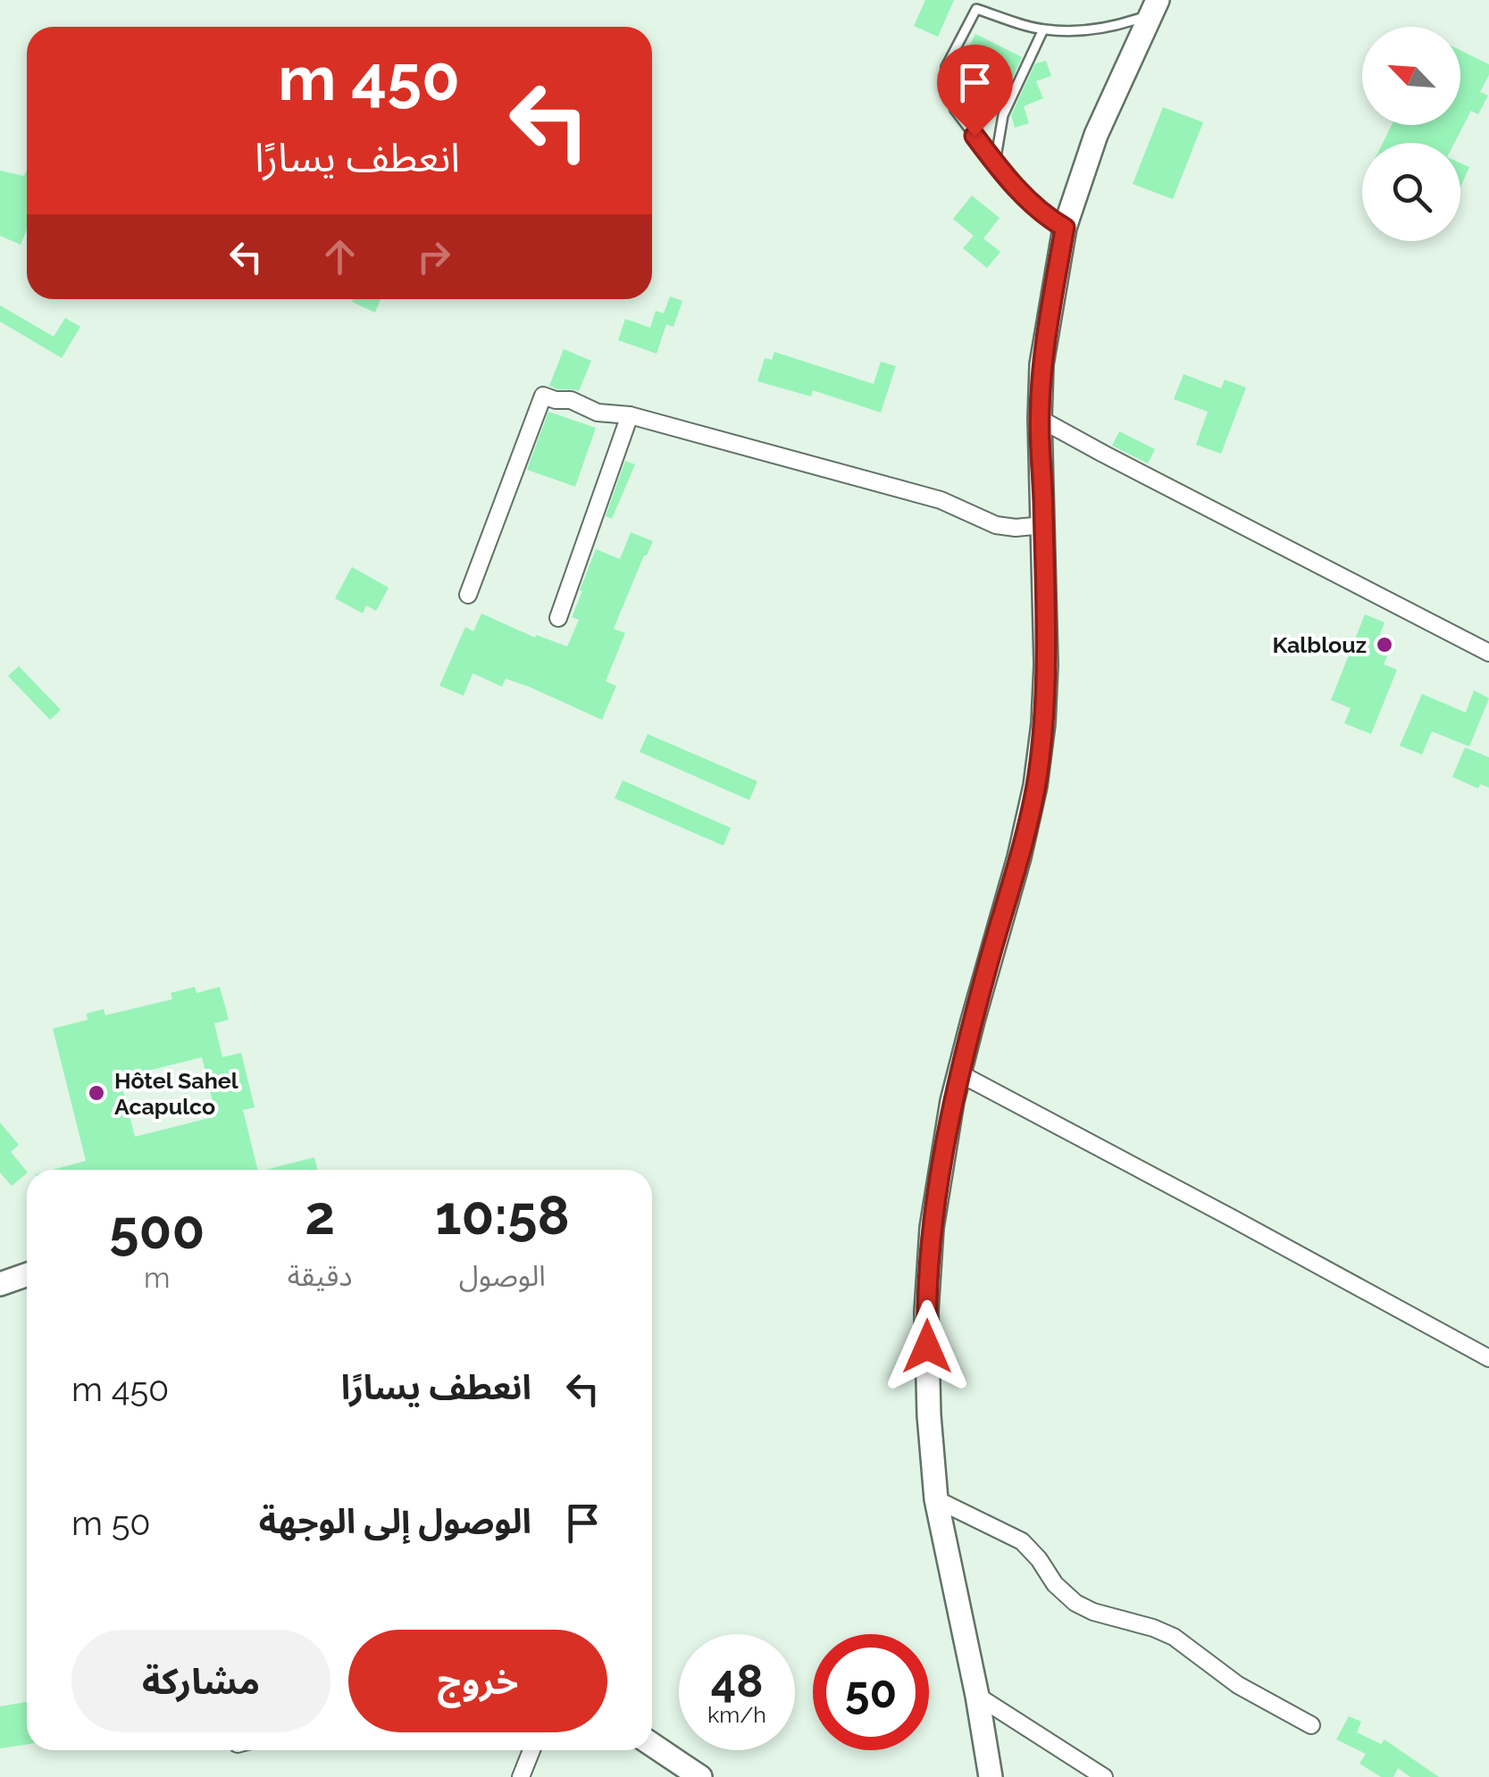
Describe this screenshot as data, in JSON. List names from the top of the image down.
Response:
{
  "places": ["Kalblouz", "Hôtel Sahel Acapulco"],
  "north": "top left",
  "page": {
    "turn": ["450 m", "انعطف يسارًا"],
    "eta": [
      "10:58",
      "الوصول",
      "2",
      "دقيقة",
      "500",
      "m"
    ],
    "list": [
      {
        "name": "انعطف يسارًا",
        "value": "450 m"
      },
      {
        "name": "الوصول إلى الوجهة",
        "value": "50 m"
      }
    ],
    "buttons": ["خروج", "مشاركة"],
    "speed": "48 km/h",
    "limit": "50"
  }
}
